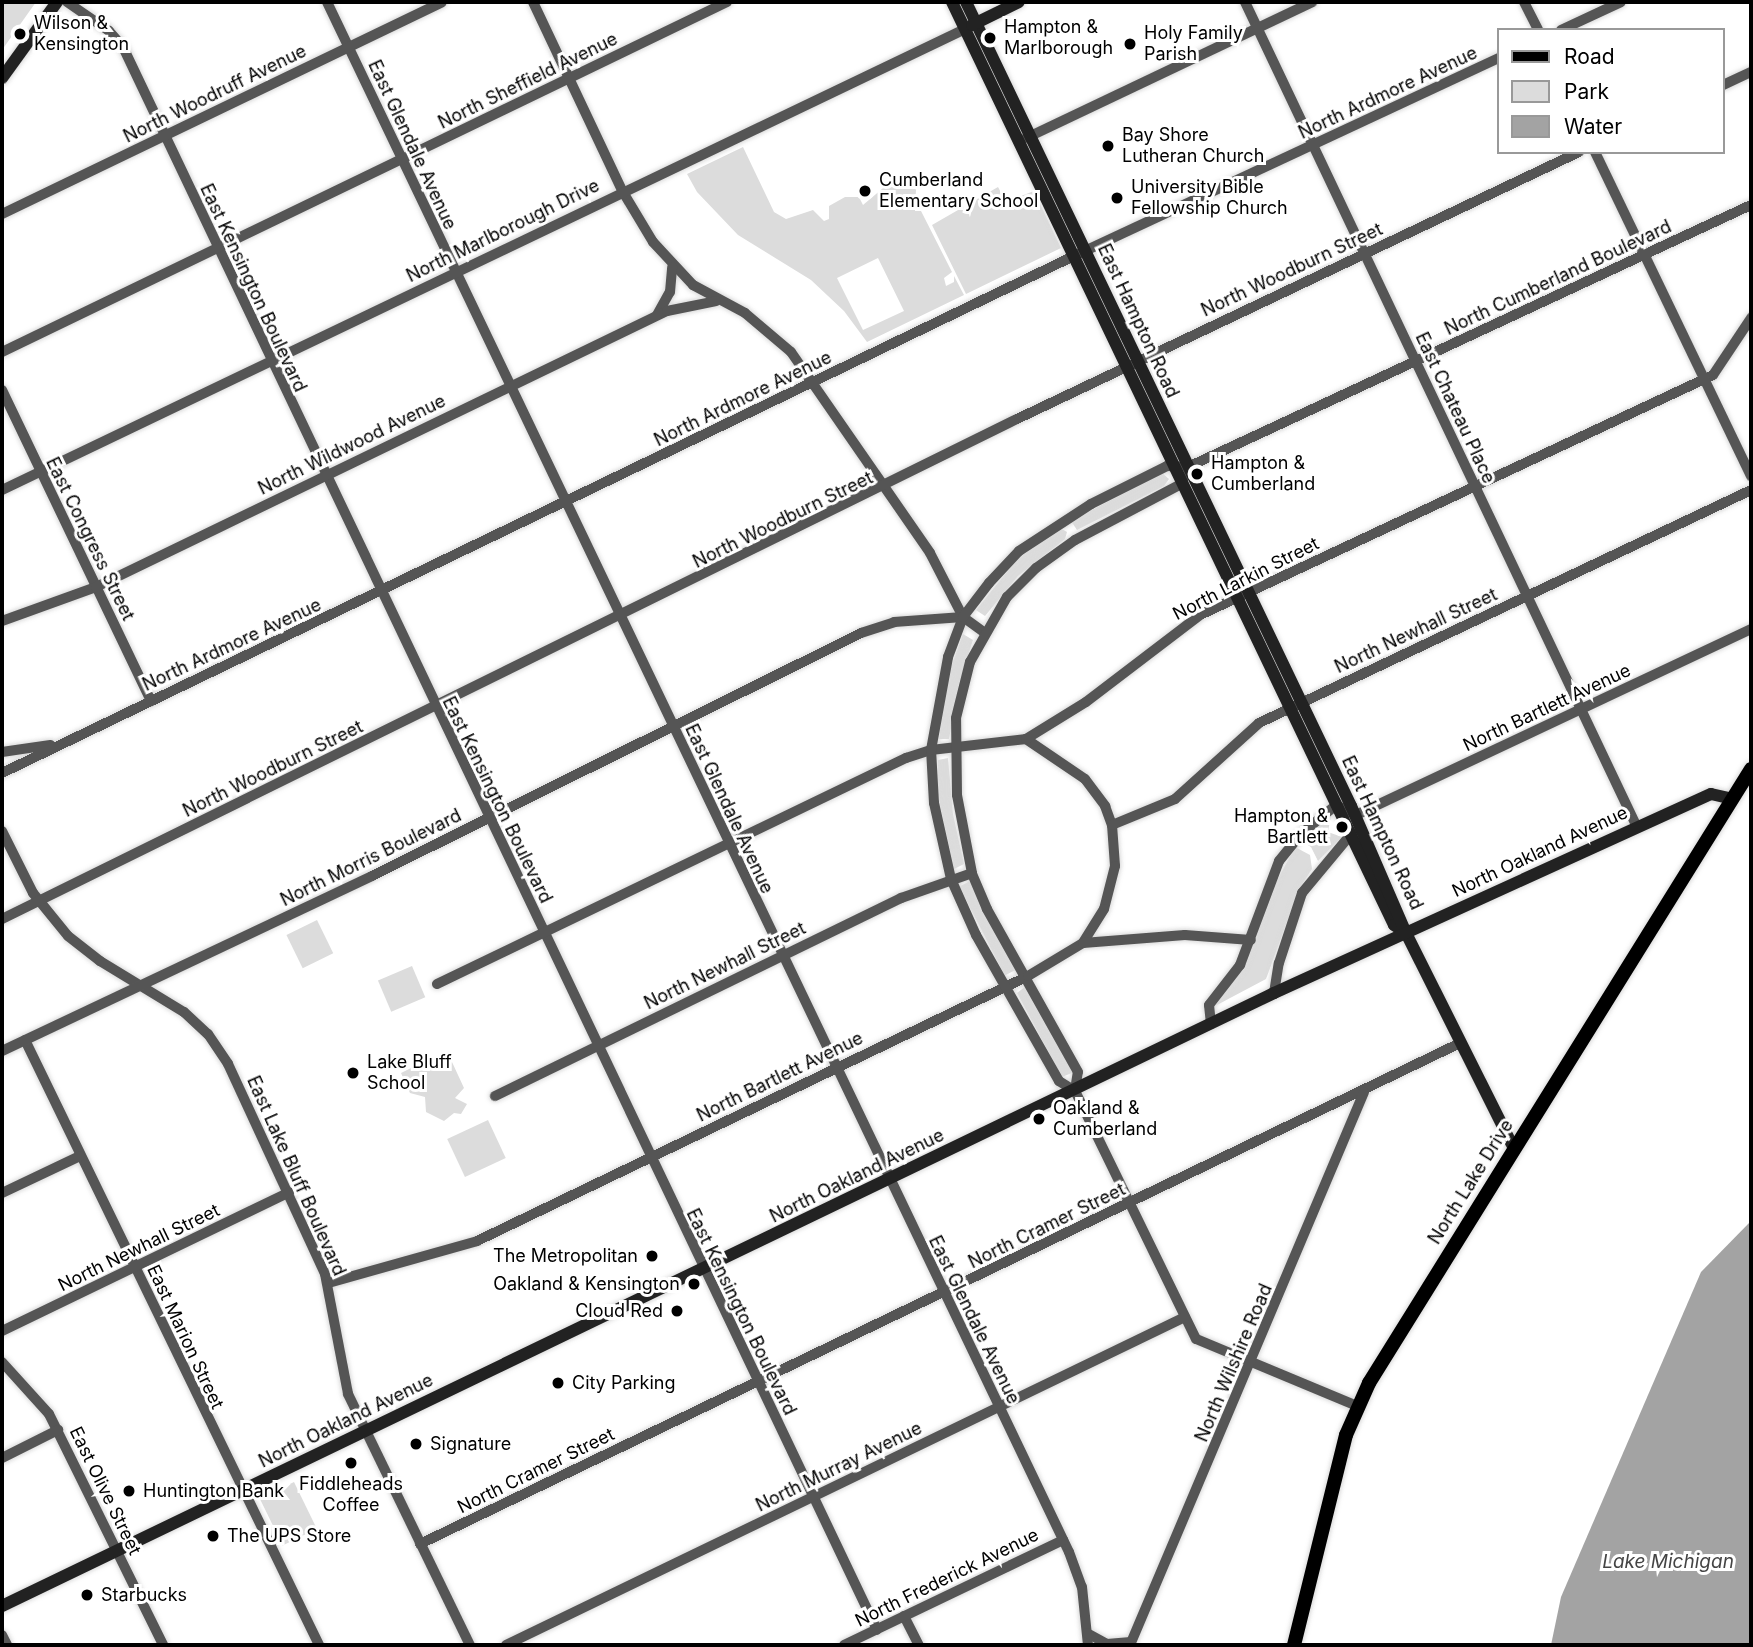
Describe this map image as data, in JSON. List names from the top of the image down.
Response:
{
  "streets": {
    "main road": [
      "North Marlborough Drive",
      "East Hampton Road",
      "North Oakland Avenue",
      "North Lake Drive"
    ],
    "street": [
      "North Sheffield Avenue",
      "North Ardmore Avenue",
      "North Woodruff Avenue",
      "East Glendale Avenue",
      "North Woodburn Street",
      "North Cumberland Boulevard",
      "East Kensington Boulevard",
      "East Chateau Place",
      "North Wildwood Avenue",
      "East Congress Street",
      "North Larkin Street",
      "North Newhall Street",
      "North Bartlett Avenue",
      "North Morris Boulevard",
      "East Lake Bluff Boulevard",
      "North Cramer Street",
      "East Marion Street",
      "North Wilshire Road",
      "North Murray Avenue",
      "East Olive Street",
      "North Frederick Avenue"
    ]
  },
  "crossings": [
    ["North Sheffield Avenue", "East Glendale Avenue"],
    ["North Sheffield Avenue", "East Kensington Boulevard"],
    ["North Ardmore Avenue", "East Glendale Avenue"],
    ["North Ardmore Avenue", "East Kensington Boulevard"],
    ["North Ardmore Avenue", "East Hampton Road"],
    ["North Ardmore Avenue", "East Chateau Place"],
    ["North Ardmore Avenue", "East Congress Street"],
    ["North Woodruff Avenue", "East Glendale Avenue"],
    ["North Woodruff Avenue", "East Kensington Boulevard"],
    ["East Glendale Avenue", "North Marlborough Drive"],
    ["East Glendale Avenue", "North Woodburn Street"],
    ["East Glendale Avenue", "North Wildwood Avenue"],
    ["East Glendale Avenue", "North Larkin Street"],
    ["East Glendale Avenue", "North Newhall Street"],
    ["East Glendale Avenue", "North Bartlett Avenue"],
    ["East Glendale Avenue", "North Oakland Avenue"],
    ["East Glendale Avenue", "North Morris Boulevard"],
    ["East Glendale Avenue", "North Cramer Street"],
    ["East Glendale Avenue", "North Murray Avenue"],
    ["East Glendale Avenue", "North Frederick Avenue"],
    ["North Marlborough Drive", "East Kensington Boulevard"],
    ["North Marlborough Drive", "East Hampton Road"],
    ["North Marlborough Drive", "East Congress Street"],
    ["North Woodburn Street", "East Kensington Boulevard"],
    ["North Woodburn Street", "East Hampton Road"],
    ["North Woodburn Street", "East Chateau Place"],
    ["North Woodburn Street", "East Lake Bluff Boulevard"],
    ["North Cumberland Boulevard", "East Hampton Road"],
    ["North Cumberland Boulevard", "East Chateau Place"],
    ["East Kensington Boulevard", "North Wildwood Avenue"],
    ["East Kensington Boulevard", "North Larkin Street"],
    ["East Kensington Boulevard", "North Newhall Street"],
    ["East Kensington Boulevard", "North Bartlett Avenue"],
    ["East Kensington Boulevard", "North Oakland Avenue"],
    ["East Kensington Boulevard", "North Morris Boulevard"],
    ["East Kensington Boulevard", "North Cramer Street"],
    ["East Kensington Boulevard", "North Murray Avenue"],
    ["East Kensington Boulevard", "North Frederick Avenue"],
    ["East Hampton Road", "North Larkin Street"],
    ["East Hampton Road", "North Newhall Street"],
    ["East Hampton Road", "North Bartlett Avenue"],
    ["East Hampton Road", "North Oakland Avenue"],
    ["East Chateau Place", "North Larkin Street"],
    ["East Chateau Place", "North Newhall Street"],
    ["East Chateau Place", "North Bartlett Avenue"],
    ["East Chateau Place", "North Oakland Avenue"],
    ["North Wildwood Avenue", "East Congress Street"],
    ["North Newhall Street", "East Lake Bluff Boulevard"],
    ["North Newhall Street", "East Marion Street"],
    ["North Bartlett Avenue", "East Lake Bluff Boulevard"],
    ["North Oakland Avenue", "East Lake Bluff Boulevard"],
    ["North Oakland Avenue", "North Lake Drive"],
    ["North Oakland Avenue", "East Marion Street"],
    ["North Oakland Avenue", "East Olive Street"],
    ["North Morris Boulevard", "East Lake Bluff Boulevard"],
    ["North Morris Boulevard", "East Marion Street"],
    ["East Lake Bluff Boulevard", "North Cramer Street"],
    ["North Cramer Street", "North Wilshire Road"]
  ],
  "water": ["Lake Michigan"],
  "places": [
    "Wilson & Kensington",
    "Hampton & Marlborough",
    "Holy Family Parish",
    "Bay Shore Lutheran Church",
    "Cumberland Elementary School",
    "University Bible Fellowship Church",
    "Hampton & Cumberland",
    "Hampton & Bartlett",
    "Lake Bluff School",
    "Oakland & Cumberland",
    "The Metropolitan",
    "Oakland & Kensington",
    "Cloud Red",
    "City Parking",
    "Signature",
    "Fiddleheads Coffee",
    "Huntington Bank",
    "The UPS Store",
    "Starbucks"
  ],
  "legend": ["Road", "Park", "Water"]
}
